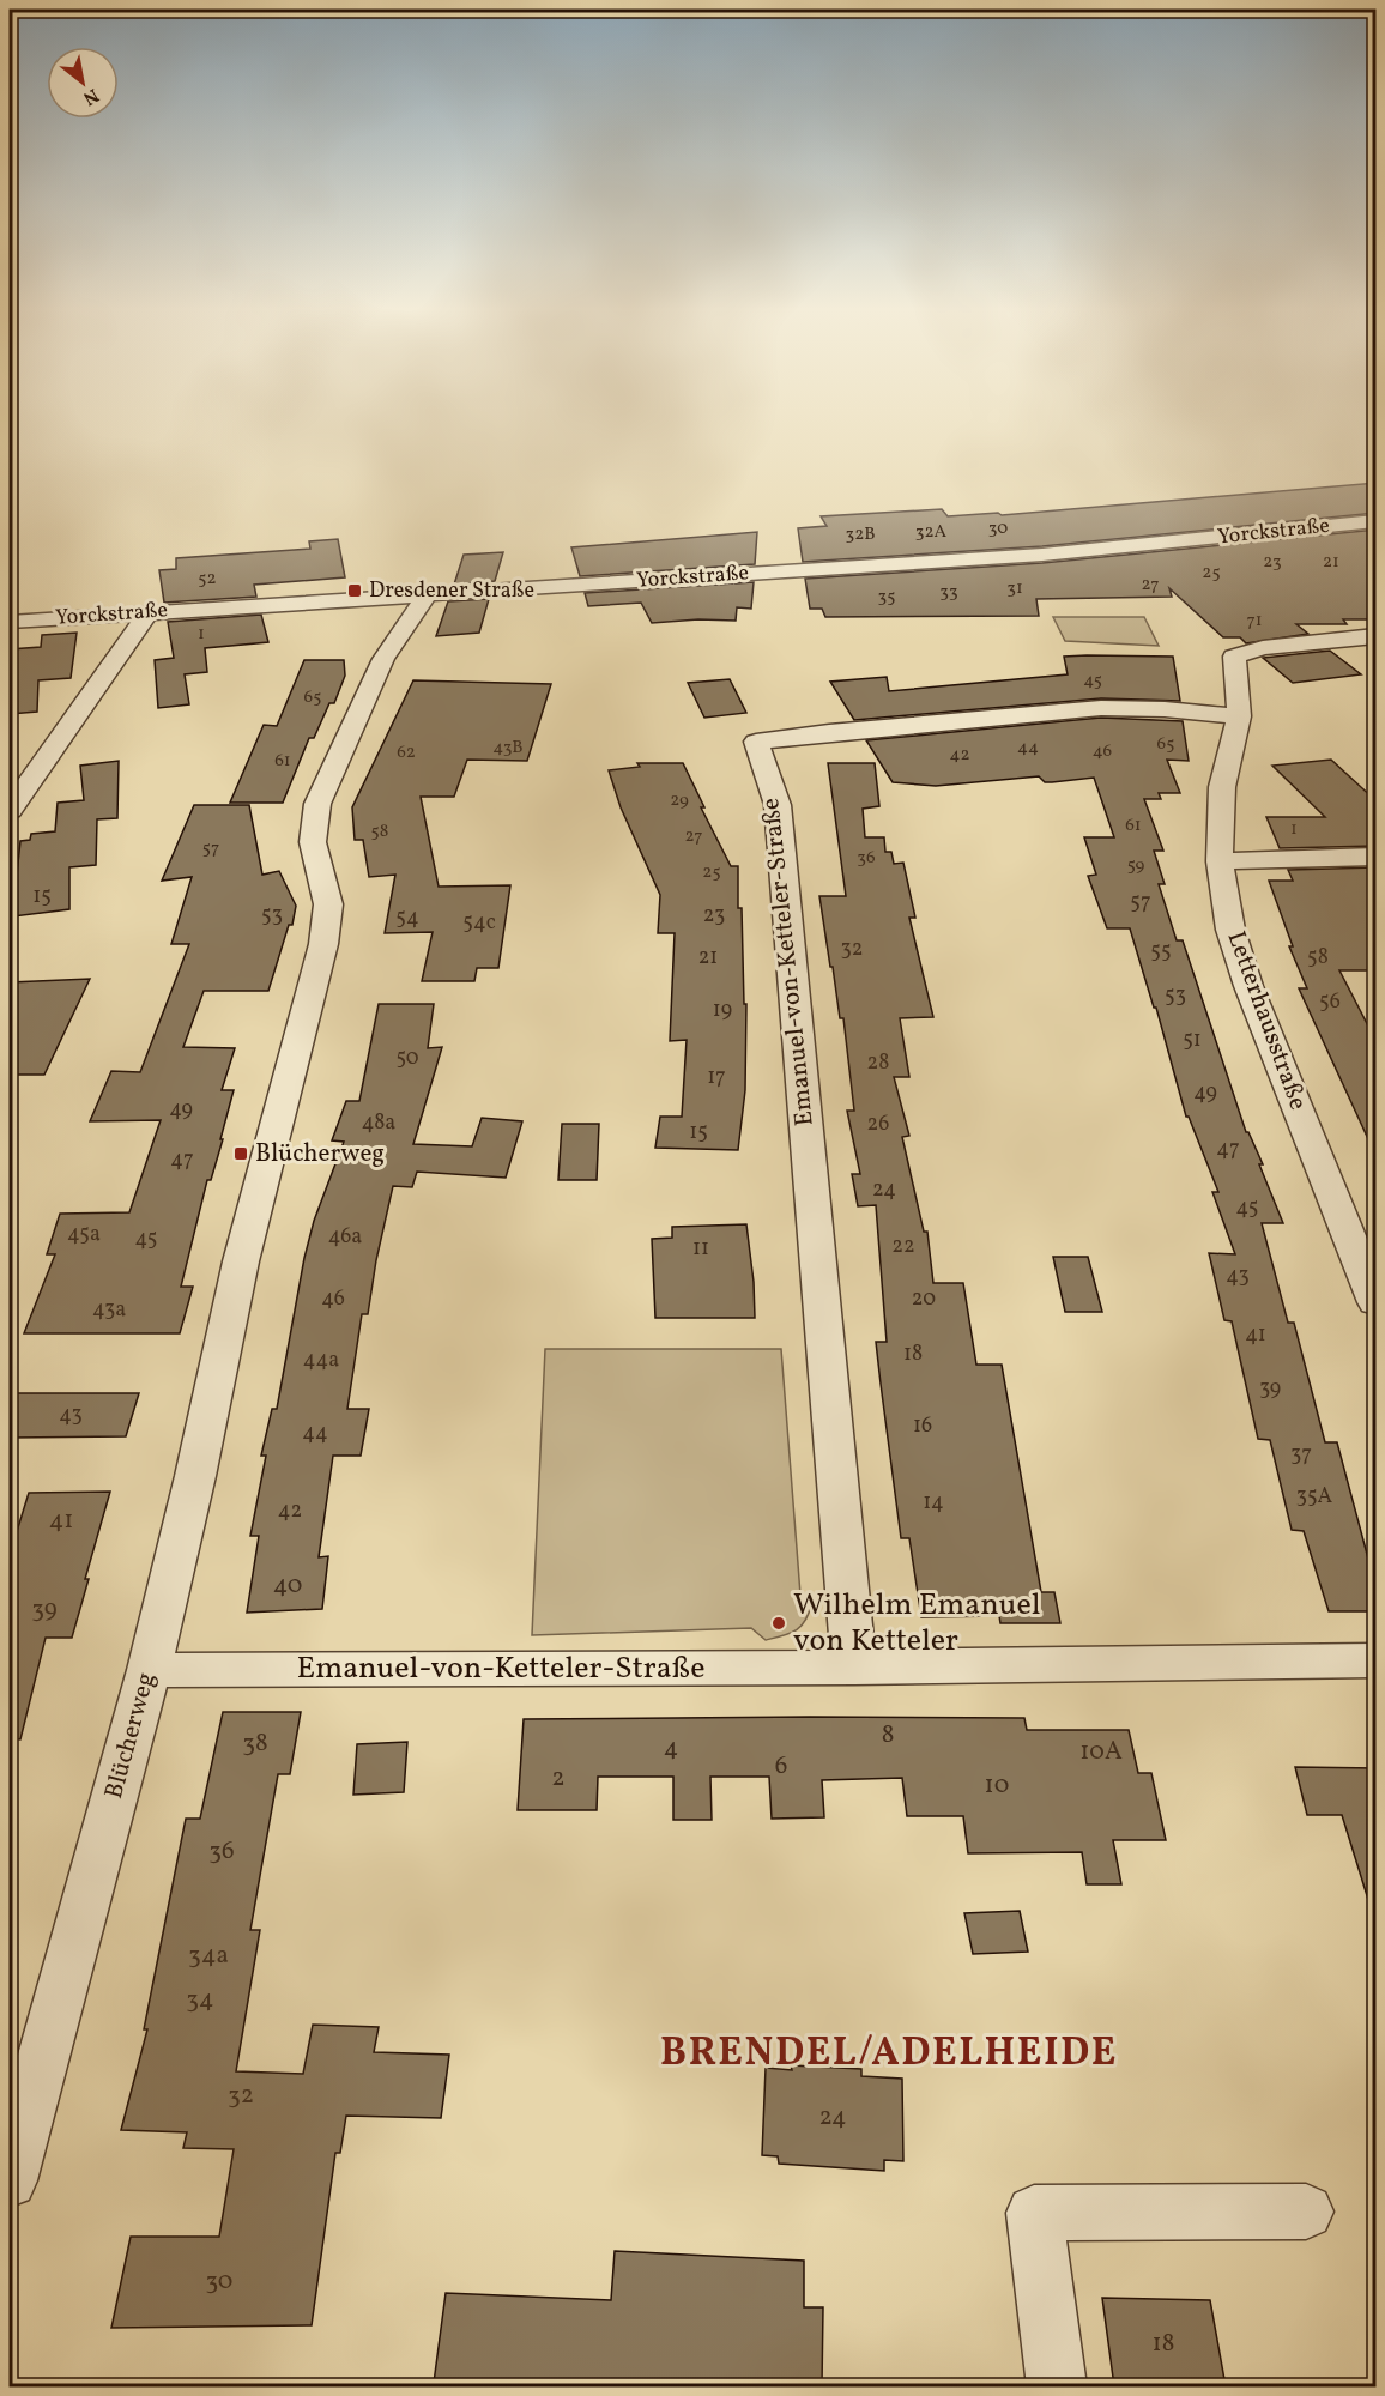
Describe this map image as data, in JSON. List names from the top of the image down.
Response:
{
  "streets": {
    "street": [
      "Yorckstraße",
      "Emanuel-von-Ketteler-Straße",
      "Letterhausstraße",
      "Blücherweg"
    ]
  },
  "crossings": [
    ["Yorckstraße", "Blücherweg"],
    ["Emanuel-von-Ketteler-Straße", "Letterhausstraße"],
    ["Emanuel-von-Ketteler-Straße", "Blücherweg"]
  ],
  "districts": ["BRENDEL/ADELHEIDE"],
  "places": {
    "transit": ["Dresdener Straße", "Blücherweg"],
    "other": ["Wilhelm Emanuel von Ketteler"]
  },
  "house_numbers": [
    "30",
    "32A",
    "32B",
    "23",
    "21",
    "25",
    "52",
    "27",
    "31",
    "33",
    "35",
    "71",
    "1",
    "45",
    "65",
    "65",
    "43B",
    "44",
    "46",
    "62",
    "42",
    "61",
    "29",
    "61",
    "1",
    "58",
    "27",
    "57",
    "36",
    "59",
    "25",
    "15",
    "57",
    "53",
    "23",
    "54",
    "54c",
    "32",
    "55",
    "21",
    "58",
    "53",
    "56",
    "19",
    "51",
    "50",
    "28",
    "17",
    "49",
    "49",
    "48a",
    "26",
    "15",
    "47",
    "47",
    "24",
    "45",
    "45a",
    "46a",
    "45",
    "22",
    "11",
    "43",
    "46",
    "20",
    "43a",
    "41",
    "18",
    "44a",
    "39",
    "43",
    "16",
    "44",
    "37",
    "35A",
    "14",
    "42",
    "41",
    "40",
    "39",
    "8",
    "38",
    "4",
    "10A",
    "6",
    "2",
    "10",
    "36",
    "34a",
    "34",
    "32",
    "24",
    "30",
    "18"
  ],
  "north": "bottom right"
}
